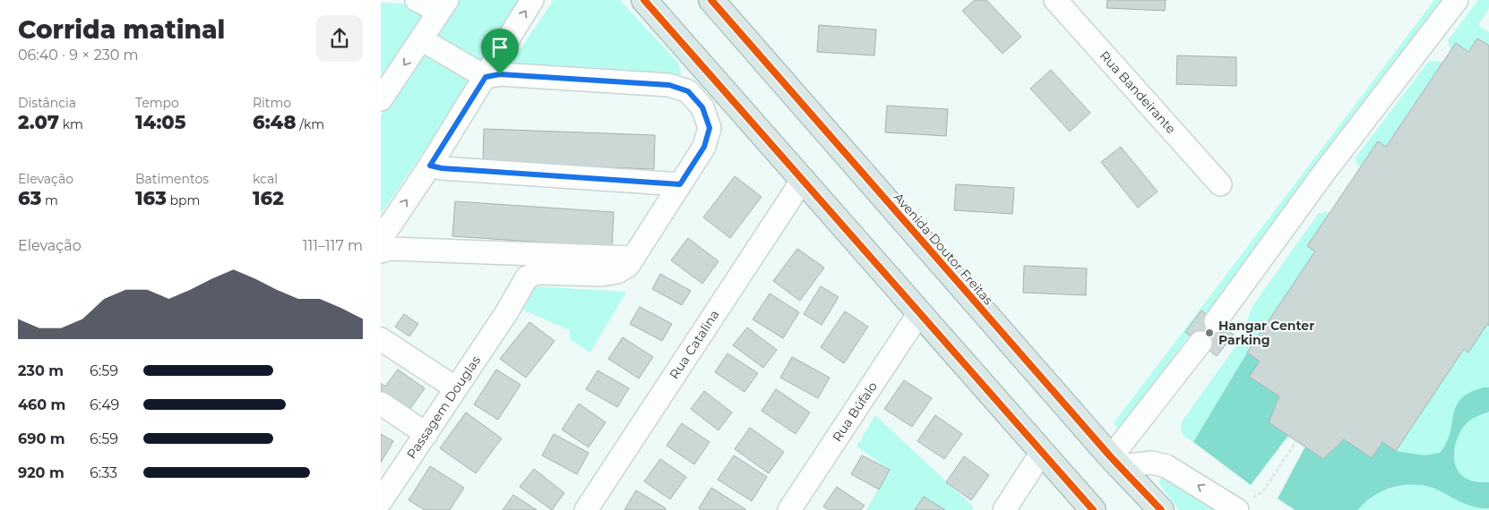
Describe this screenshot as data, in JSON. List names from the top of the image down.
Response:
{
  "streets": {
    "main road": ["Avenida Doutor Freitas"],
    "street": [
      "Rua Bandeirante",
      "Rua Catalina",
      "Passagem Douglas",
      "Rua Búfalo"
    ]
  },
  "places": ["Hangar Center Parking"],
  "page": {
    "heading": ["Corrida matinal", "06:40 · 9 × 230 m"],
    "stats": [
      ["Distância", "2.07 km"],
      ["Tempo", "14:05"],
      ["Ritmo", "6:48 /km"],
      ["Elevação", "63 m"],
      ["Batimentos", "163 bpm"],
      ["kcal", "162"]
    ],
    "chart": ["Elevação", "111–117 m"],
    "list": [
      {
        "name": "230 m",
        "note": "6:59"
      },
      {
        "name": "460 m",
        "note": "6:49"
      },
      {
        "name": "690 m",
        "note": "6:59"
      },
      {
        "name": "920 m",
        "note": "6:33"
      }
    ]
  }
}
